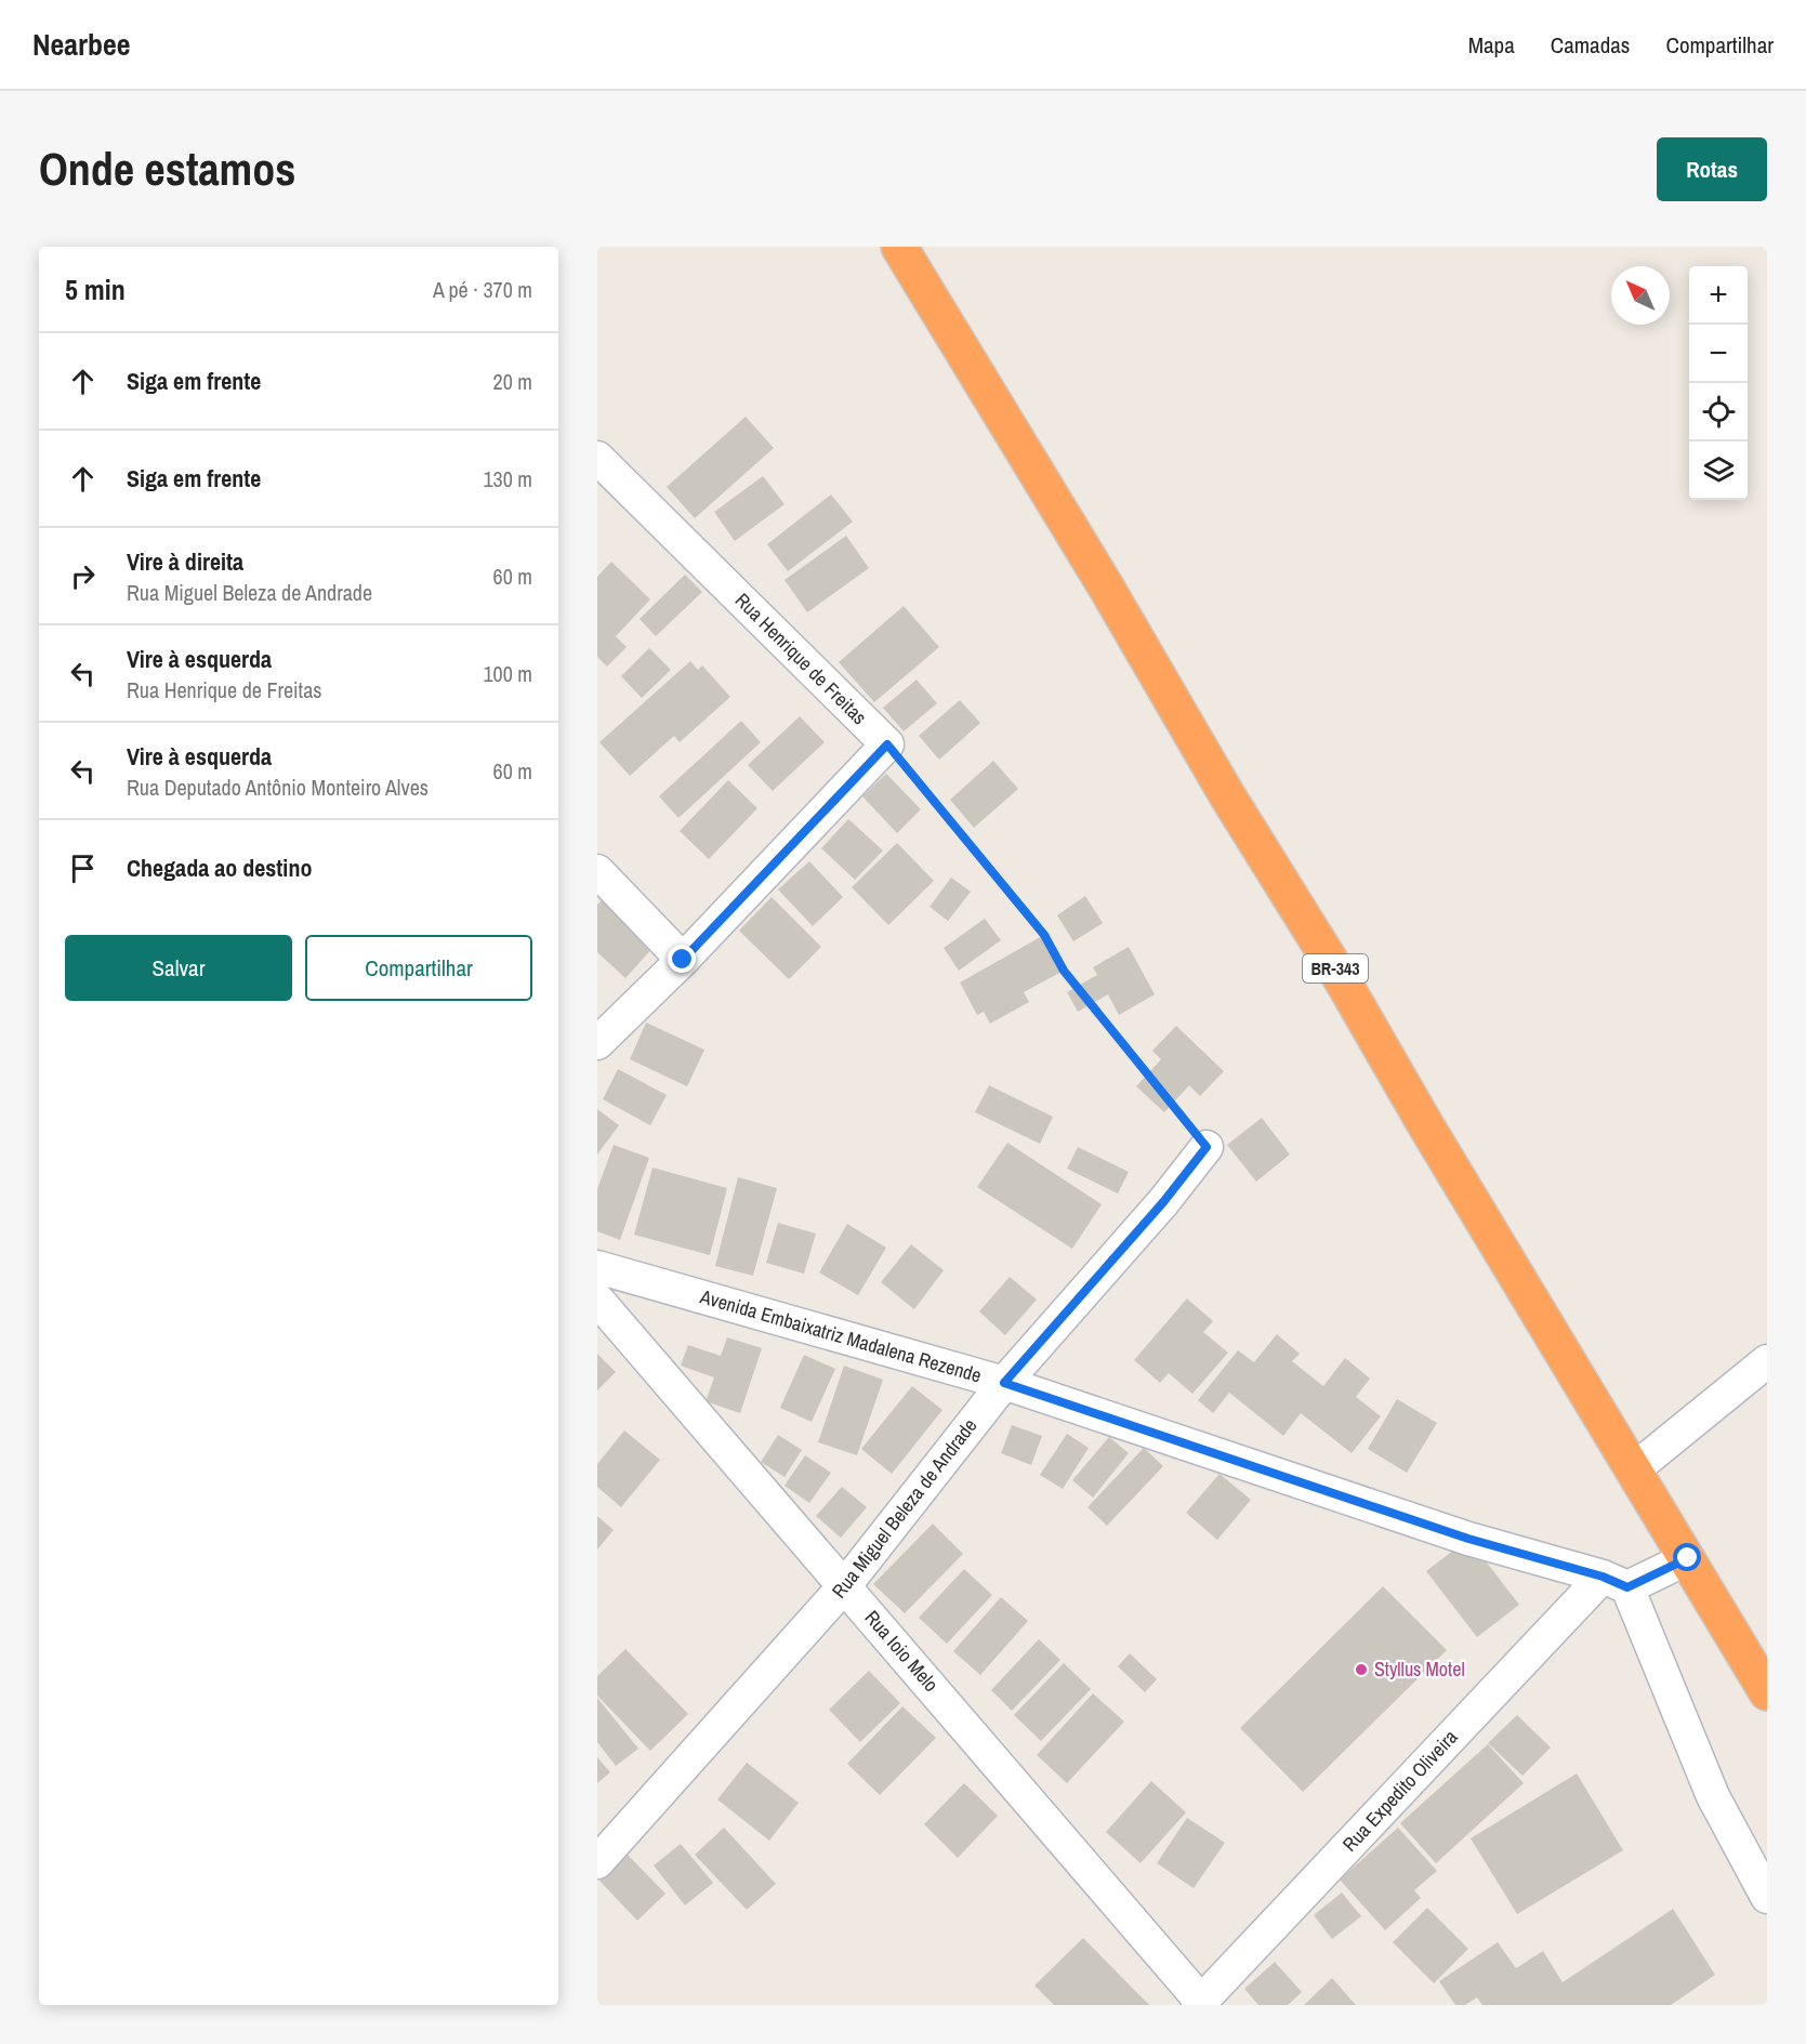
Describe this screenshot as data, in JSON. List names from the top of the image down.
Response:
{
  "streets": {
    "highway": ["BR-343"],
    "street": [
      "Rua Henrique de Freitas",
      "Avenida Embaixatriz Madalena Rezende",
      "Rua Miguel Beleza de Andrade",
      "Rua Ioio Melo",
      "Rua Expedito Oliveira"
    ]
  },
  "crossings": [
    ["Avenida Embaixatriz Madalena Rezende", "Rua Miguel Beleza de Andrade"],
    ["Avenida Embaixatriz Madalena Rezende", "Rua Expedito Oliveira"],
    ["Rua Miguel Beleza de Andrade", "Rua Ioio Melo"],
    ["Rua Ioio Melo", "Rua Expedito Oliveira"]
  ],
  "places": ["Styllus Motel"],
  "north": "top left",
  "page": {
    "header": "Nearbee",
    "nav": ["Mapa", "Camadas", "Compartilhar"],
    "buttons": [
      "Rotas",
      ["Salvar", "Compartilhar"]
    ],
    "title": "Onde estamos",
    "heading": ["5 min", "A pé · 370 m"],
    "map_buttons": ["+", "−"],
    "list": [
      ["Siga em frente", "20 m"],
      ["Siga em frente", "130 m"],
      ["Vire à direita", "Rua Miguel Beleza de Andrade", "60 m"],
      ["Vire à esquerda", "Rua Henrique de Freitas", "100 m"],
      ["Vire à esquerda", "Rua Deputado Antônio Monteiro Alves", "60 m"],
      "Chegada ao destino"
    ]
  }
}
